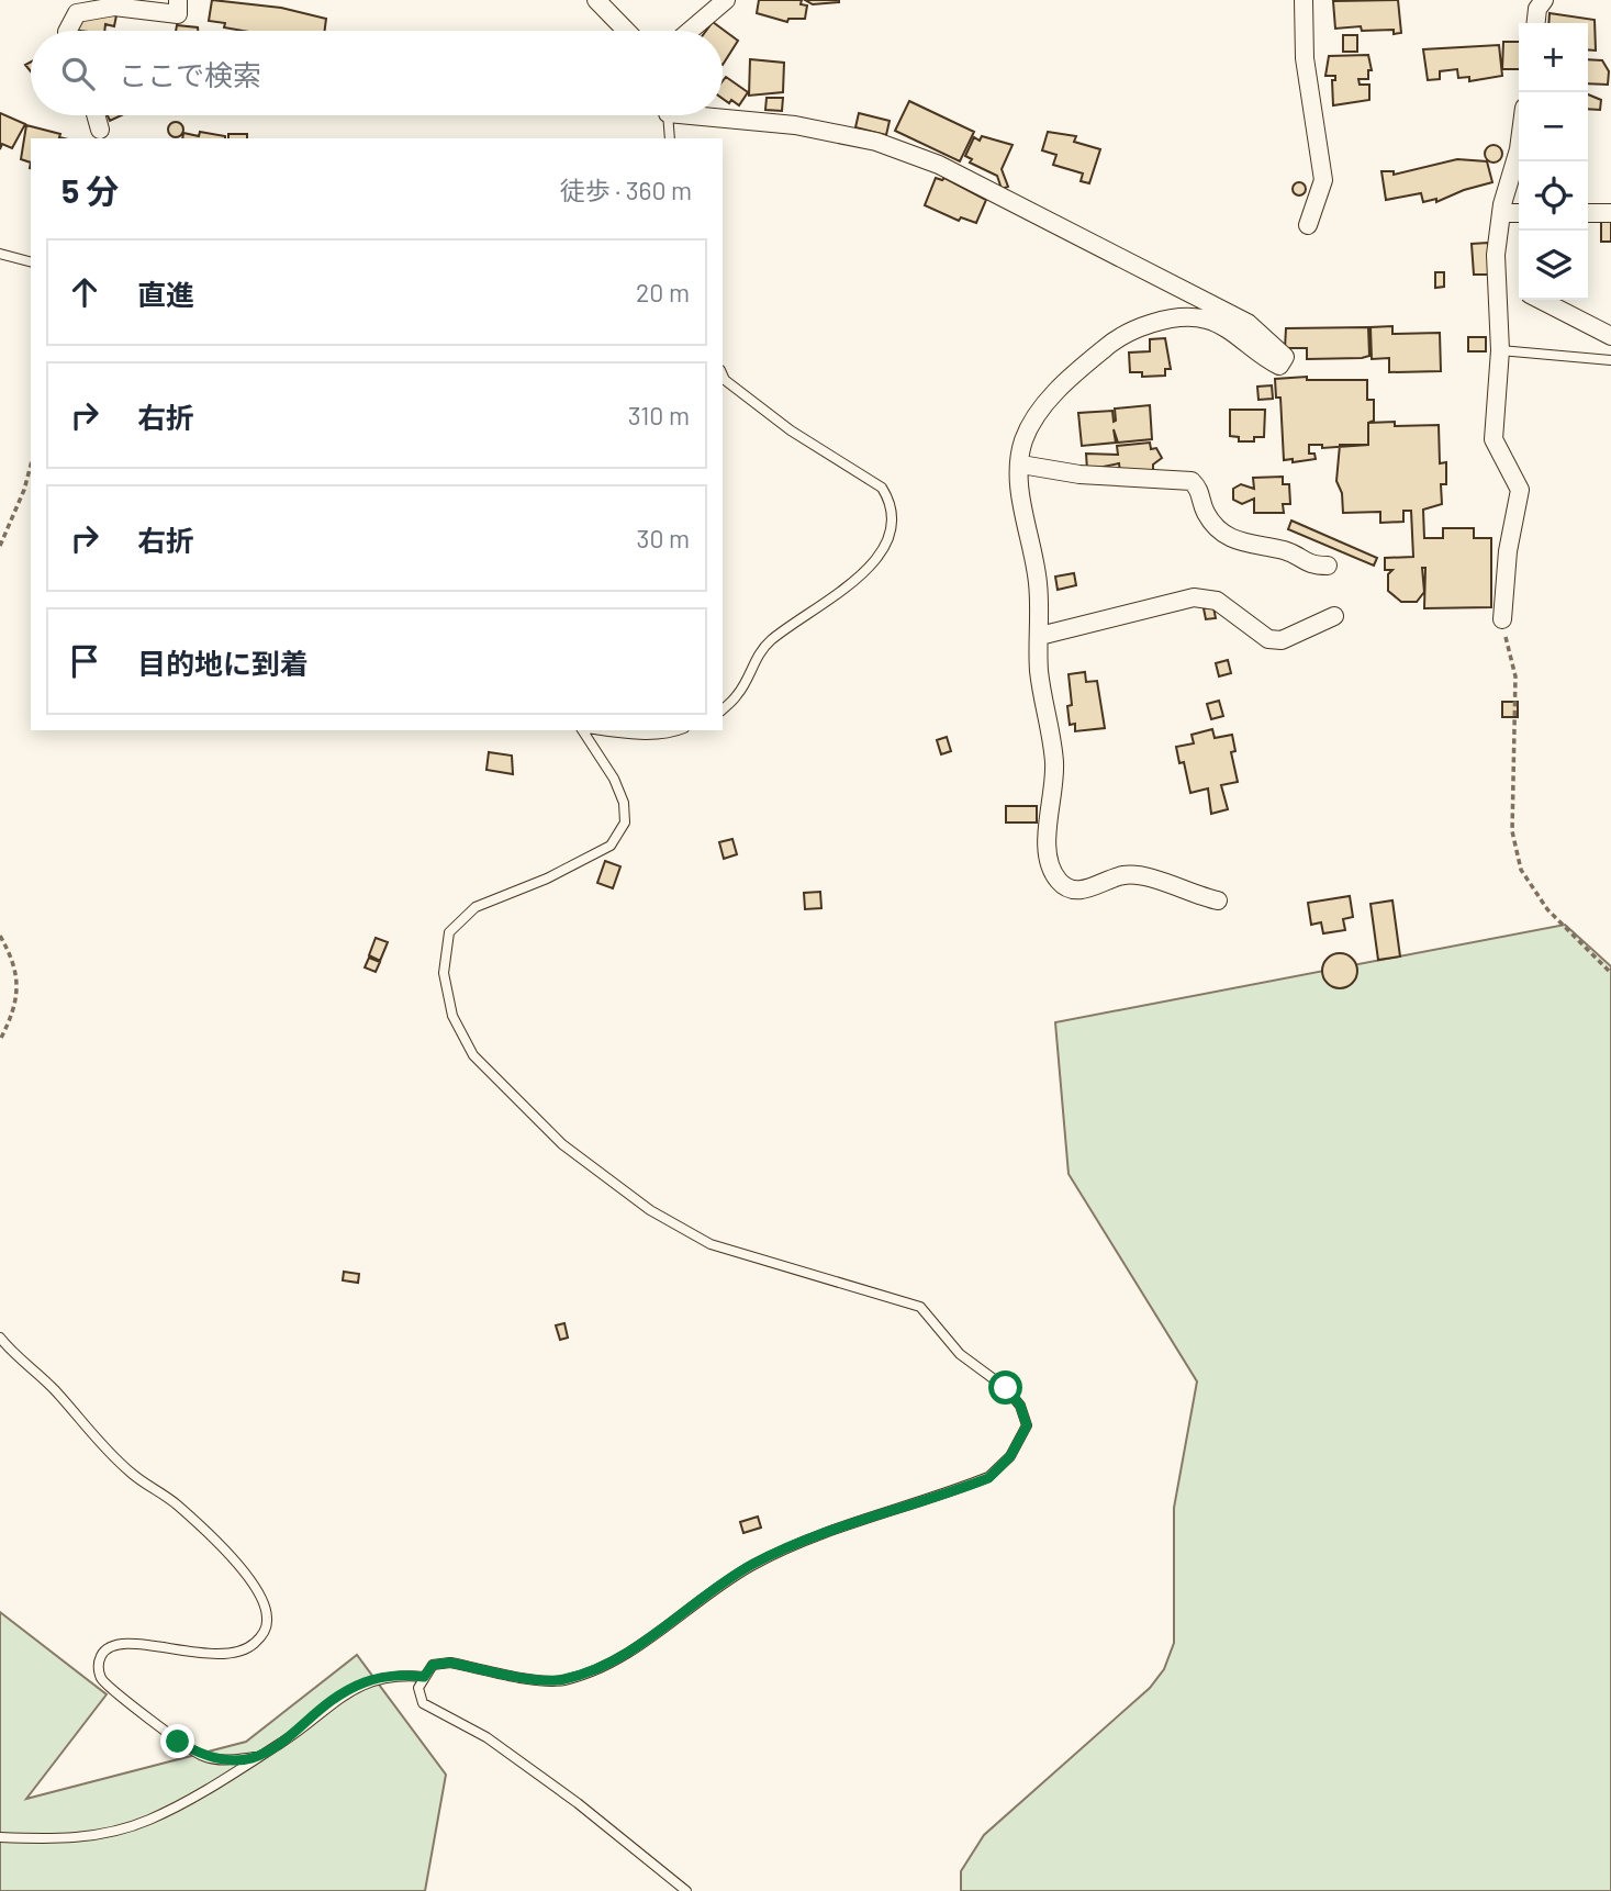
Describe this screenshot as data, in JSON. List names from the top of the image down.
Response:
{
  "page": {
    "map_buttons": ["+", "−"],
    "search": "ここで検索",
    "heading": ["5 分", "徒歩 · 360 m"],
    "list": [
      ["直進", "20 m"],
      ["右折", "310 m"],
      ["右折", "30 m"],
      "目的地に到着"
    ]
  }
}
